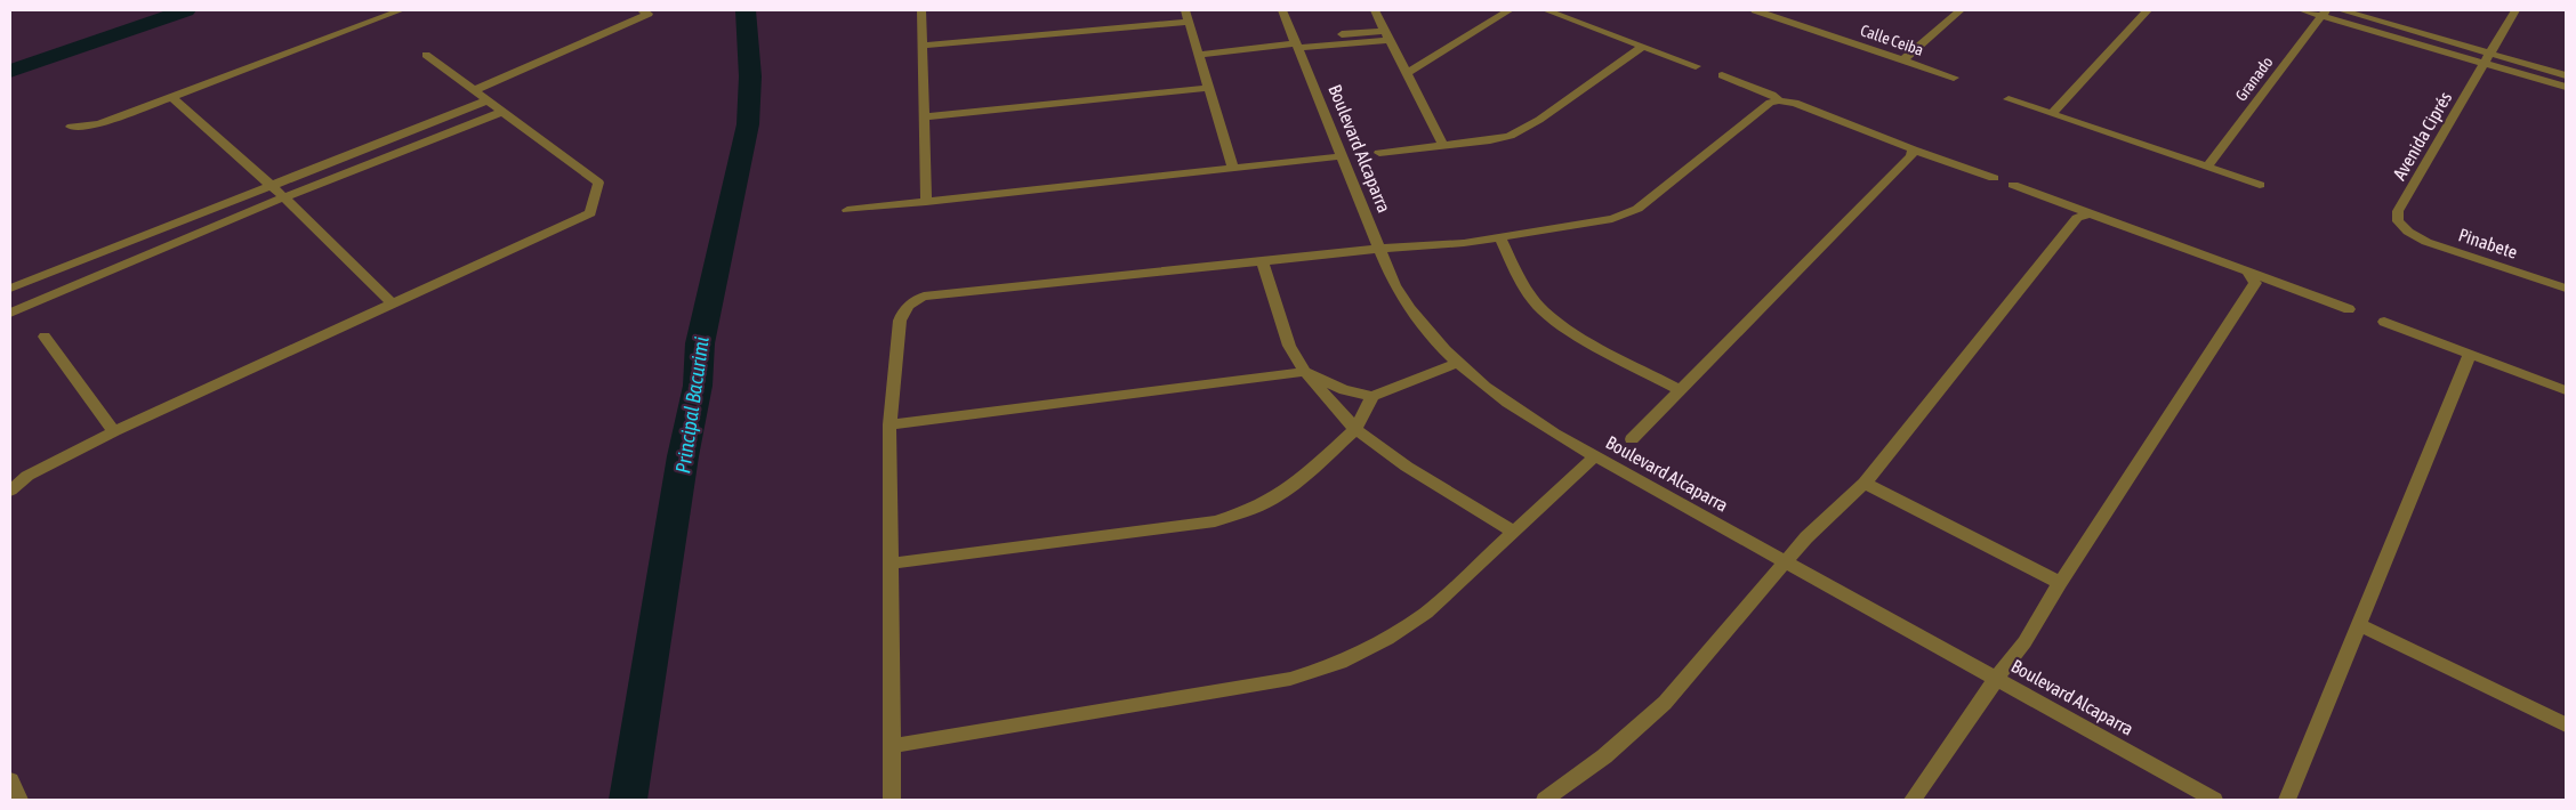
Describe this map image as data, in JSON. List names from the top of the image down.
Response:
{
  "streets": {
    "street": [
      "Calle Ceiba",
      "Granado",
      "Avenida Ciprés",
      "Boulevard Alcaparra",
      "Pinabete"
    ]
  },
  "crossings": [
    ["Avenida Ciprés", "Pinabete"]
  ],
  "water": ["Principal Bacurimi"]
}
